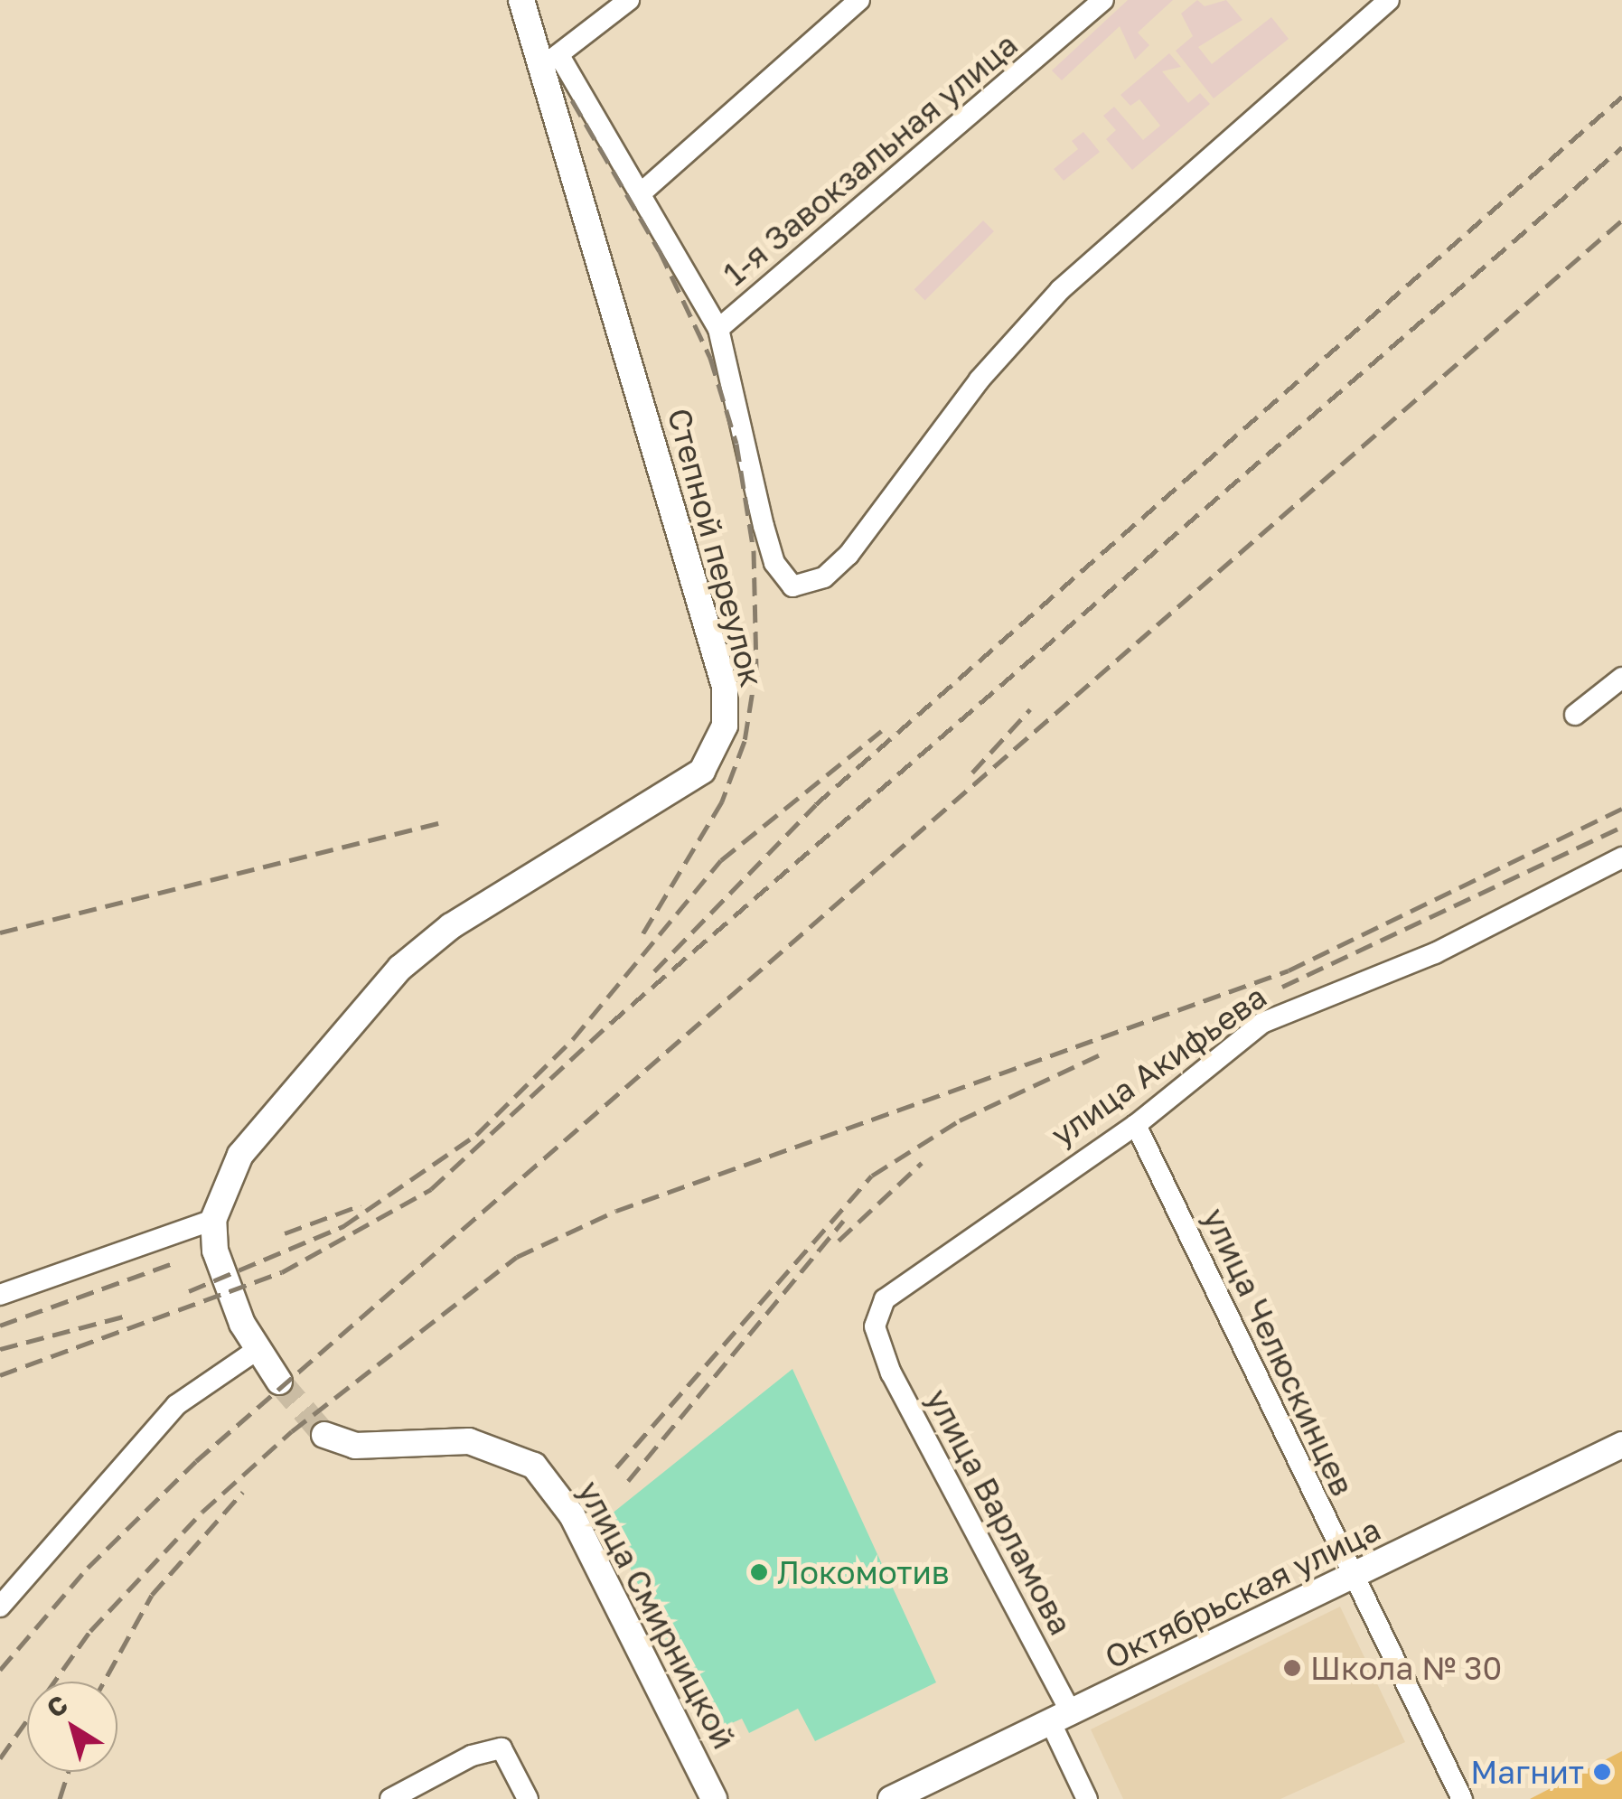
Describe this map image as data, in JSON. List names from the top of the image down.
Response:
{
  "streets": {
    "main road": ["Степной переулок", "Октябрьская улица", "улица Смирницкой"],
    "street": [
      "1-я Завокзальная улица",
      "улица Акифьева",
      "улица Челюскинцев",
      "улица Варламова"
    ]
  },
  "crossings": [
    ["улица Акифьева", "улица Челюскинцев"],
    ["улица Акифьева", "улица Варламова"],
    ["улица Челюскинцев", "Октябрьская улица"],
    ["улица Варламова", "Октябрьская улица"]
  ],
  "places": ["Локомотив", "Школа № 30", "Магнит"],
  "north": "top left"
}
